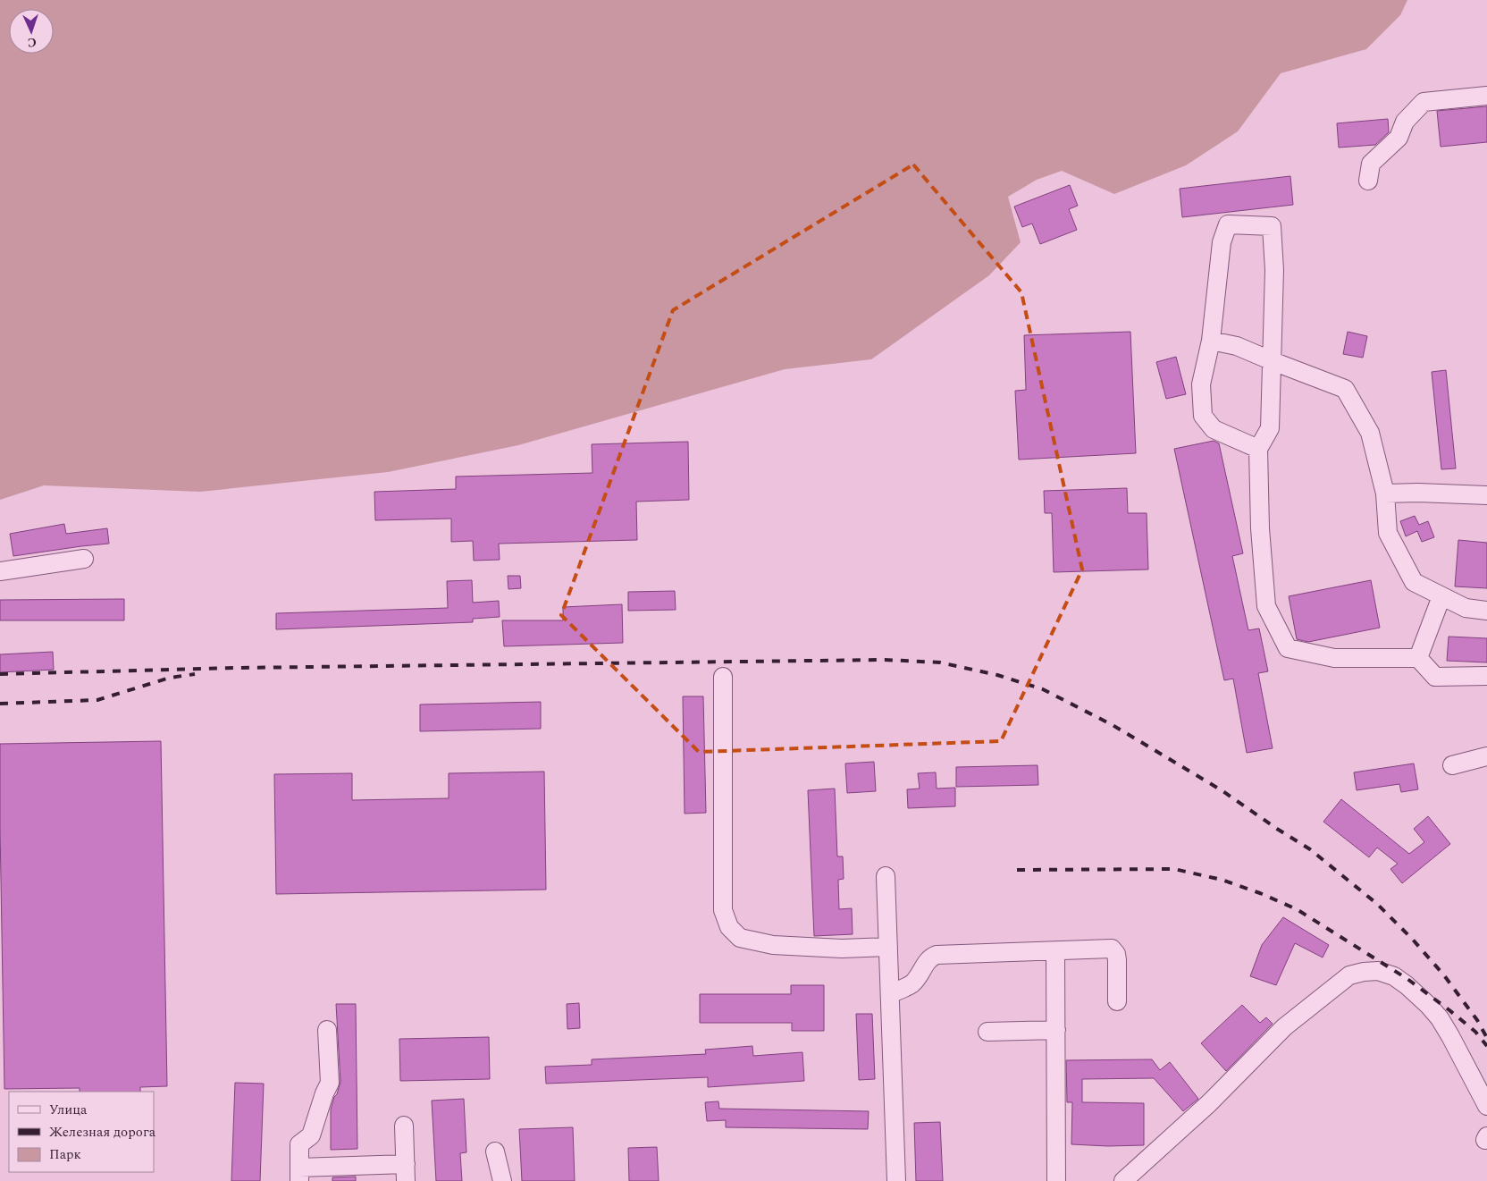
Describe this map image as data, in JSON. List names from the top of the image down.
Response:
{
  "legend": ["Улица", "Железная дорога", "Парк"],
  "north": "bottom"
}
